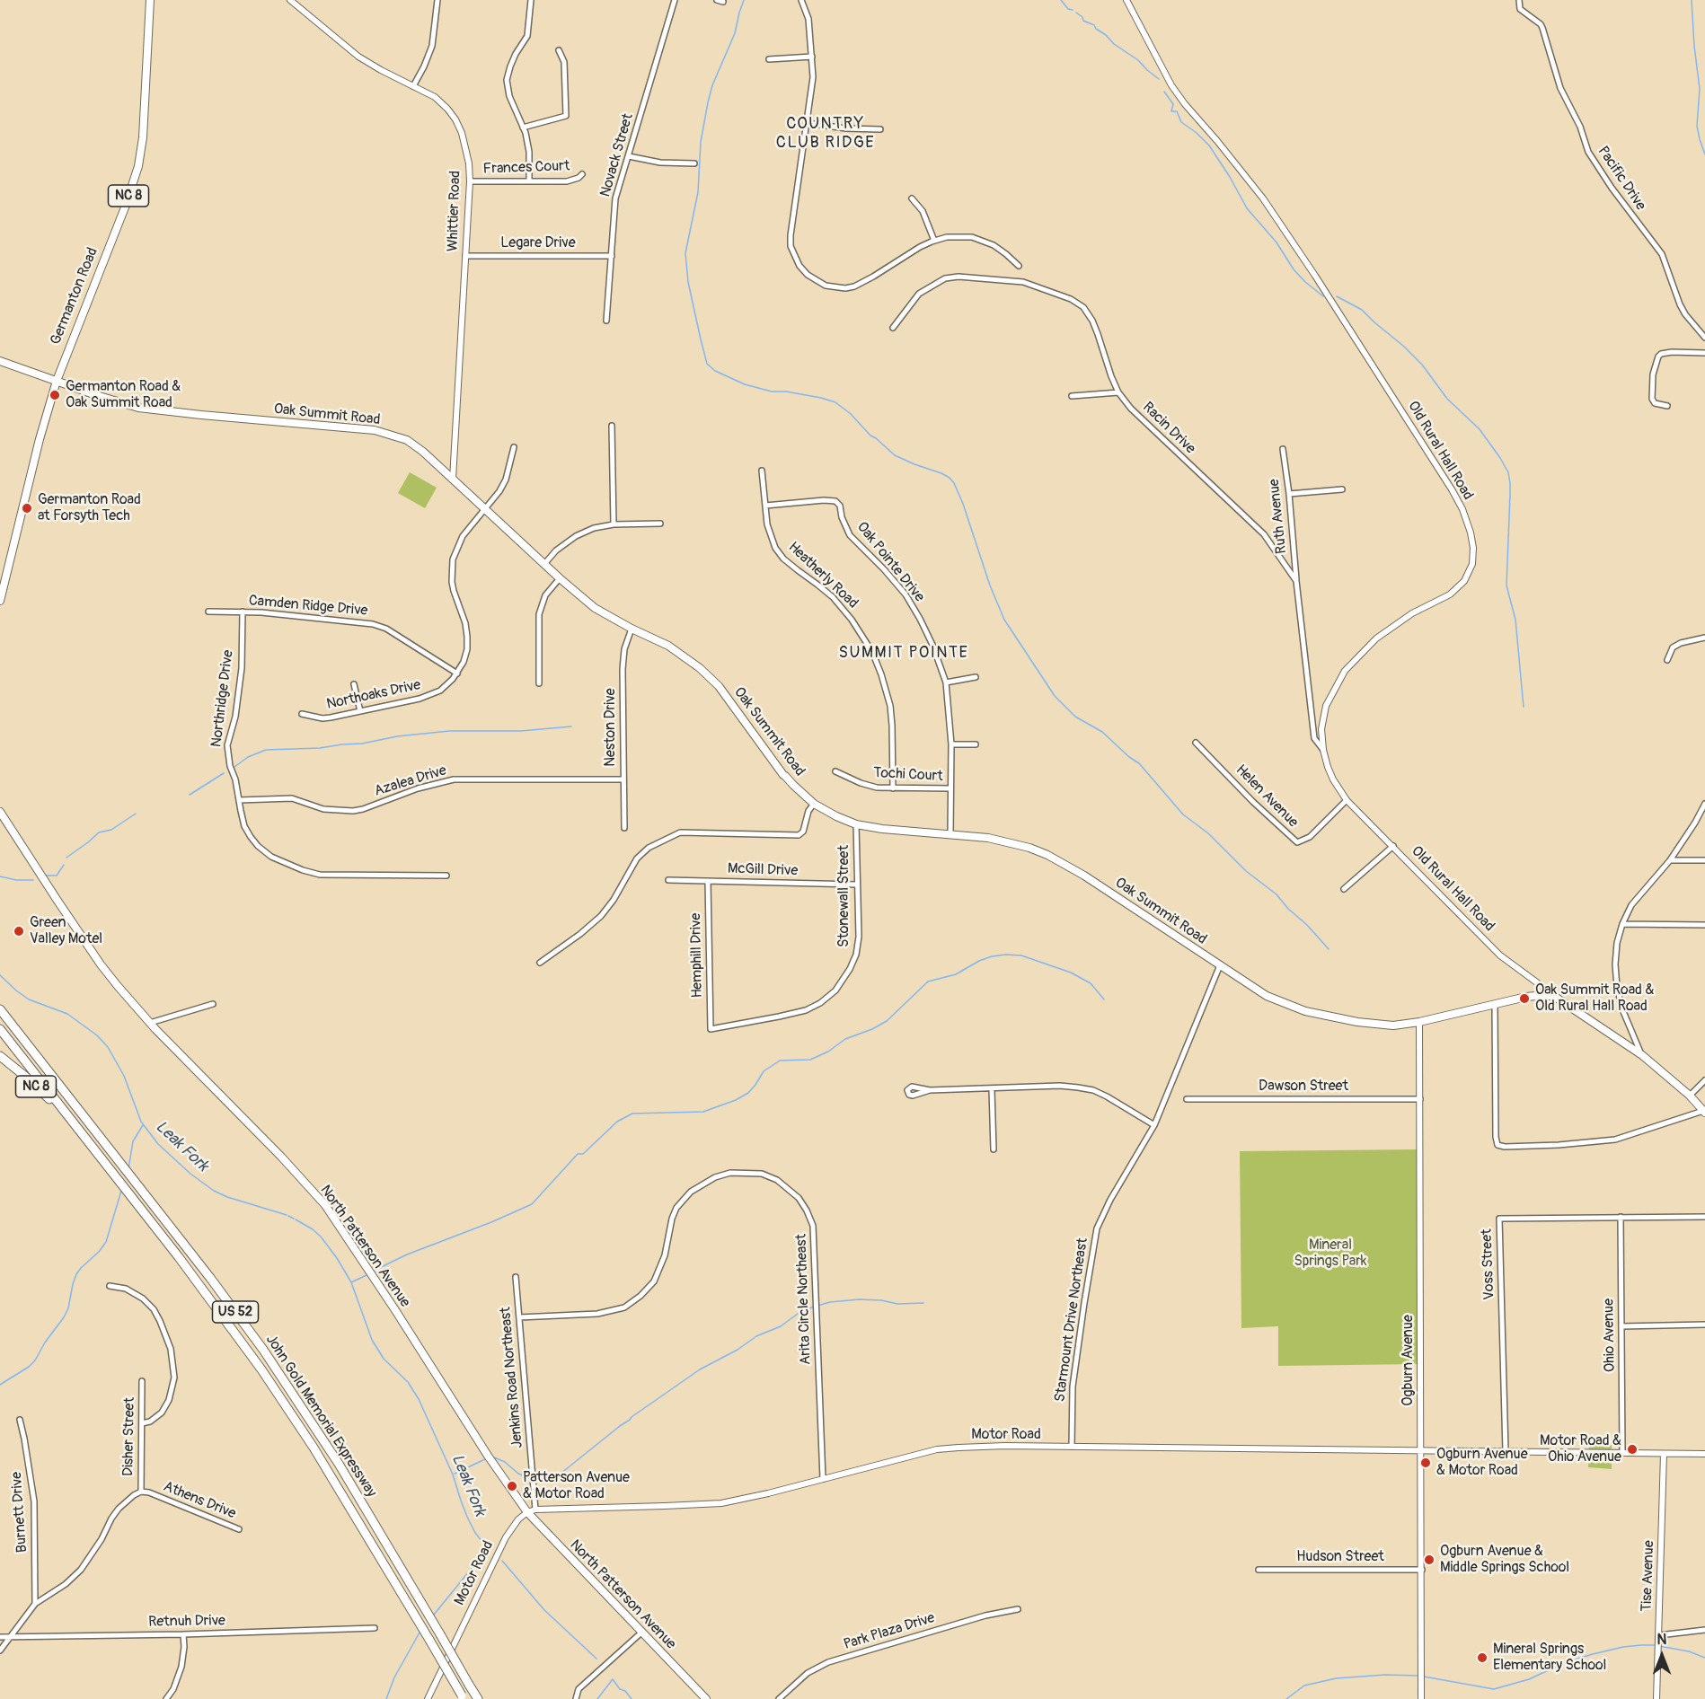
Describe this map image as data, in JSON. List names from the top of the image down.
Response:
{
  "streets": {
    "highway": ["NC 8", "US 52", "John Gold Memorial Expressway"],
    "main road": [
      "Germanton Road",
      "Oak Summit Road",
      "Old Rural Hall Road",
      "North Patterson Avenue"
    ],
    "street": [
      "Novack Street",
      "Frances Court",
      "Pacific Drive",
      "Whittier Road",
      "Legare Drive",
      "Racin Drive",
      "Ruth Avenue",
      "Oak Pointe Drive",
      "Heatherly Road",
      "Camden Ridge Drive",
      "Northoaks Drive",
      "Northridge Drive",
      "Neston Drive",
      "Tochi Court",
      "Azalea Drive",
      "Helen Avenue",
      "McGill Drive",
      "Stonewall Street",
      "Hemphill Drive",
      "Dawson Street",
      "Voss Street",
      "Arita Circle Northeast",
      "Starmount Drive Northeast",
      "Ohio Avenue",
      "Ogburn Avenue",
      "Jenkins Road Northeast",
      "Motor Road",
      "Disher Street",
      "Athens Drive",
      "Burnett Drive",
      "Hudson Street",
      "Tise Avenue",
      "Retnuh Drive",
      "Park Plaza Drive"
    ]
  },
  "crossings": [
    ["Novack Street", "Legare Drive"],
    ["Frances Court", "Whittier Road"],
    ["NC 8", "John Gold Memorial Expressway"],
    ["Whittier Road", "Legare Drive"],
    ["Whittier Road", "Oak Summit Road"],
    ["Germanton Road", "Oak Summit Road"],
    ["Oak Summit Road", "Old Rural Hall Road"],
    ["Oak Summit Road", "Oak Pointe Drive"],
    ["Oak Summit Road", "Northoaks Drive"],
    ["Oak Summit Road", "Neston Drive"],
    ["Oak Summit Road", "Stonewall Street"],
    ["Oak Summit Road", "Starmount Drive Northeast"],
    ["Oak Summit Road", "Ogburn Avenue"],
    ["Racin Drive", "Old Rural Hall Road"],
    ["Racin Drive", "Ruth Avenue"],
    ["Old Rural Hall Road", "Helen Avenue"],
    ["Oak Pointe Drive", "Heatherly Road"],
    ["Oak Pointe Drive", "Tochi Court"],
    ["Heatherly Road", "Tochi Court"],
    ["Camden Ridge Drive", "Northoaks Drive"],
    ["Camden Ridge Drive", "Northridge Drive"],
    ["Northridge Drive", "Azalea Drive"],
    ["Neston Drive", "Azalea Drive"],
    ["McGill Drive", "Stonewall Street"],
    ["McGill Drive", "Hemphill Drive"],
    ["Stonewall Street", "Hemphill Drive"],
    ["Dawson Street", "Ogburn Avenue"],
    ["North Patterson Avenue", "Motor Road"],
    ["Voss Street", "Ohio Avenue"],
    ["Voss Street", "Motor Road"],
    ["Arita Circle Northeast", "Jenkins Road Northeast"],
    ["Arita Circle Northeast", "Motor Road"],
    ["Starmount Drive Northeast", "Motor Road"],
    ["Ohio Avenue", "Motor Road"],
    ["Ogburn Avenue", "Motor Road"],
    ["Ogburn Avenue", "Hudson Street"],
    ["Jenkins Road Northeast", "Motor Road"],
    ["Motor Road", "Tise Avenue"],
    ["Disher Street", "Athens Drive"],
    ["Athens Drive", "Burnett Drive"],
    ["Athens Drive", "Retnuh Drive"]
  ],
  "districts": ["COUNTRY CLUB RIDGE", "SUMMIT POINTE"],
  "water": ["Leak Fork"],
  "parks": ["Mineral Springs Park"],
  "places": [
    "Germanton Road & Oak Summit Road",
    "Germanton Road at Forsyth Tech",
    "Green Valley Motel",
    "Oak Summit Road & Old Rural Hall Road",
    "Motor Road & Ohio Avenue",
    "Ogburn Avenue & Motor Road",
    "Patterson Avenue & Motor Road",
    "Ogburn Avenue & Middle Springs School",
    "Mineral Springs Elementary School"
  ],
  "north": "top"
}
